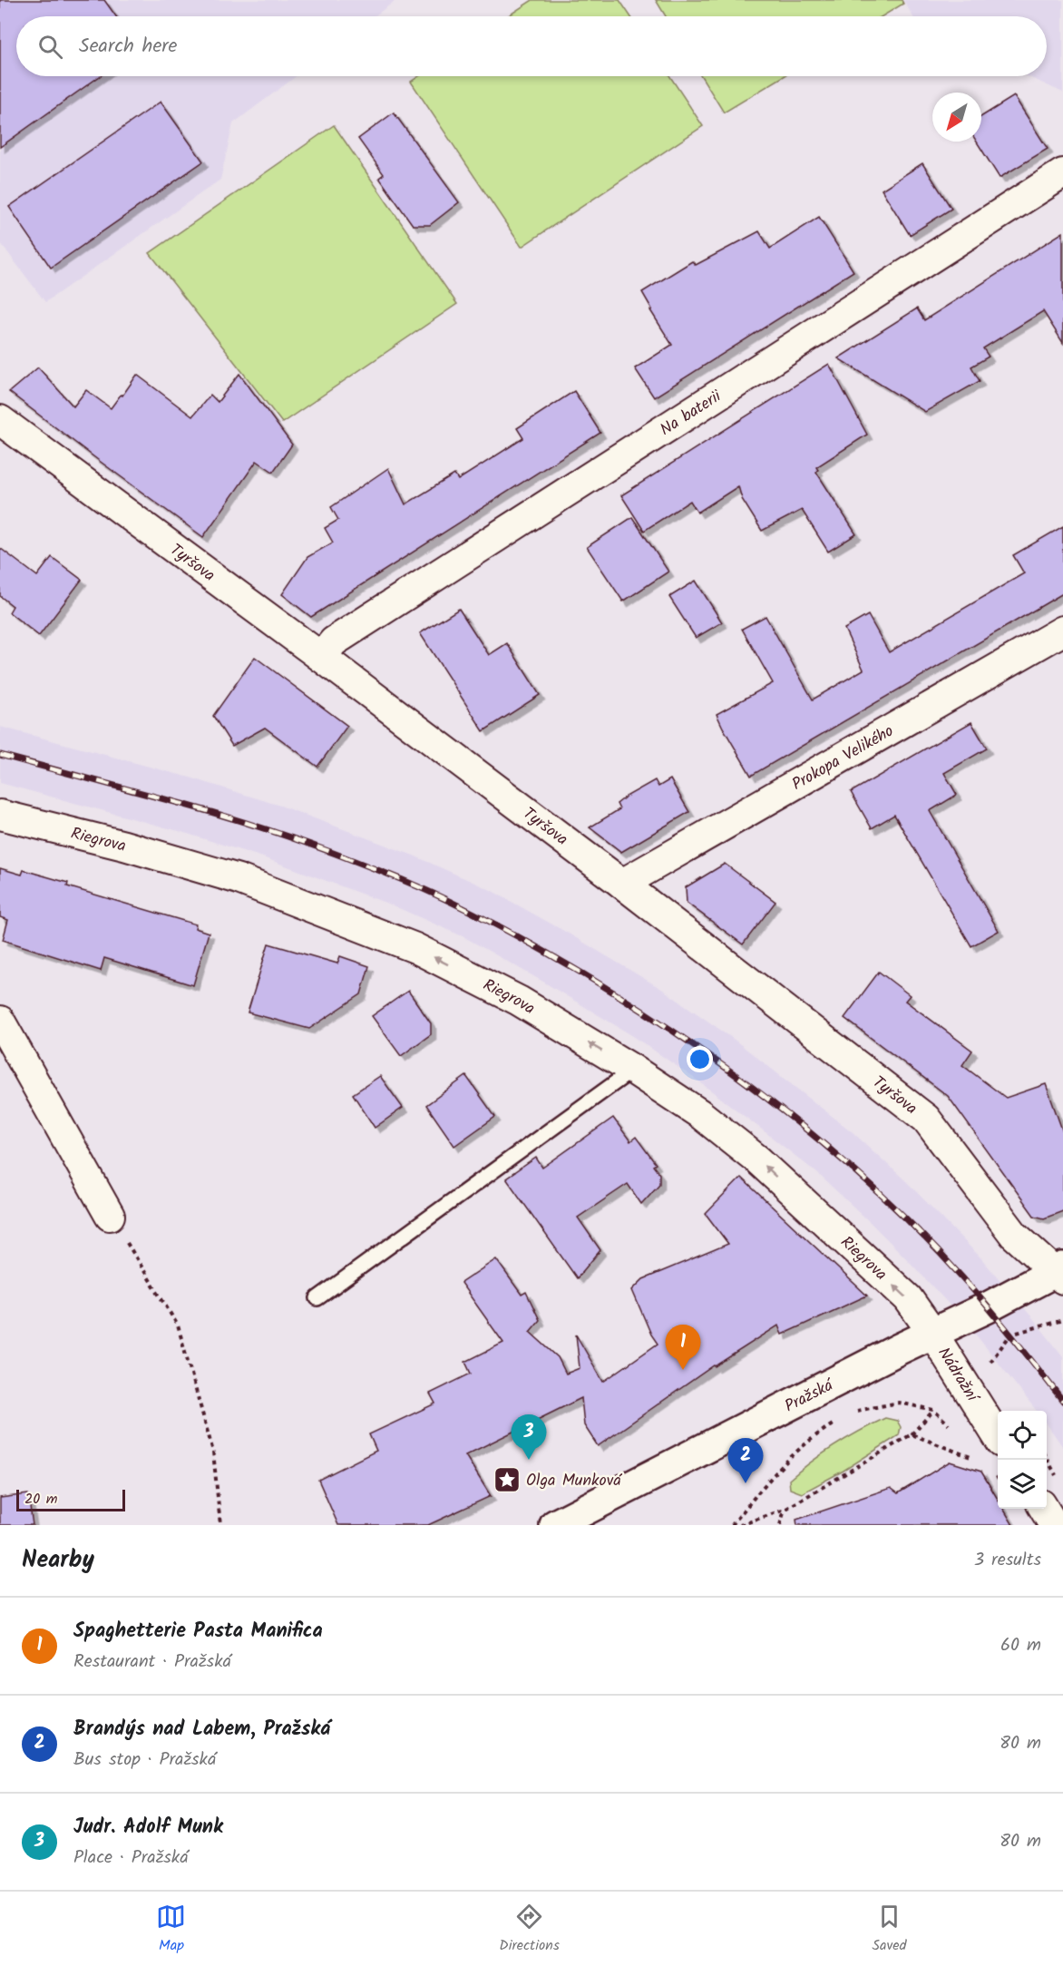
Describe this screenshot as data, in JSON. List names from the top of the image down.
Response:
{
  "streets": {
    "main road": ["Pražská"],
    "street": [
      "Na baterii",
      "Tyršova",
      "Prokopa Velikého",
      "Riegrova",
      "Nádražní"
    ]
  },
  "crossings": [
    ["Na baterii", "Tyršova"],
    ["Tyršova", "Prokopa Velikého"],
    ["Tyršova", "Pražská"],
    ["Riegrova", "Nádražní"],
    ["Riegrova", "Pražská"],
    ["Nádražní", "Pražská"]
  ],
  "one_way": ["Riegrova"],
  "places": {
    "place": ["Olga Munková"]
  },
  "scale_bar": "20 m",
  "north": "bottom left",
  "page": {
    "search": "Search here",
    "pins": ["1", "3", "2"],
    "scale": "20 m",
    "heading": ["Nearby", "3 results"],
    "list": [
      {
        "mark": "1",
        "name": "Spaghetterie Pasta Manifica",
        "note": "Restaurant · Pražská",
        "value": "60 m"
      },
      {
        "mark": "2",
        "name": "Brandýs nad Labem, Pražská",
        "note": "Bus stop · Pražská",
        "value": "80 m"
      },
      {
        "mark": "3",
        "name": "Judr. Adolf Munk",
        "note": "Place · Pražská",
        "value": "80 m"
      }
    ],
    "nav": ["Map", "Directions", "Saved"]
  }
}
